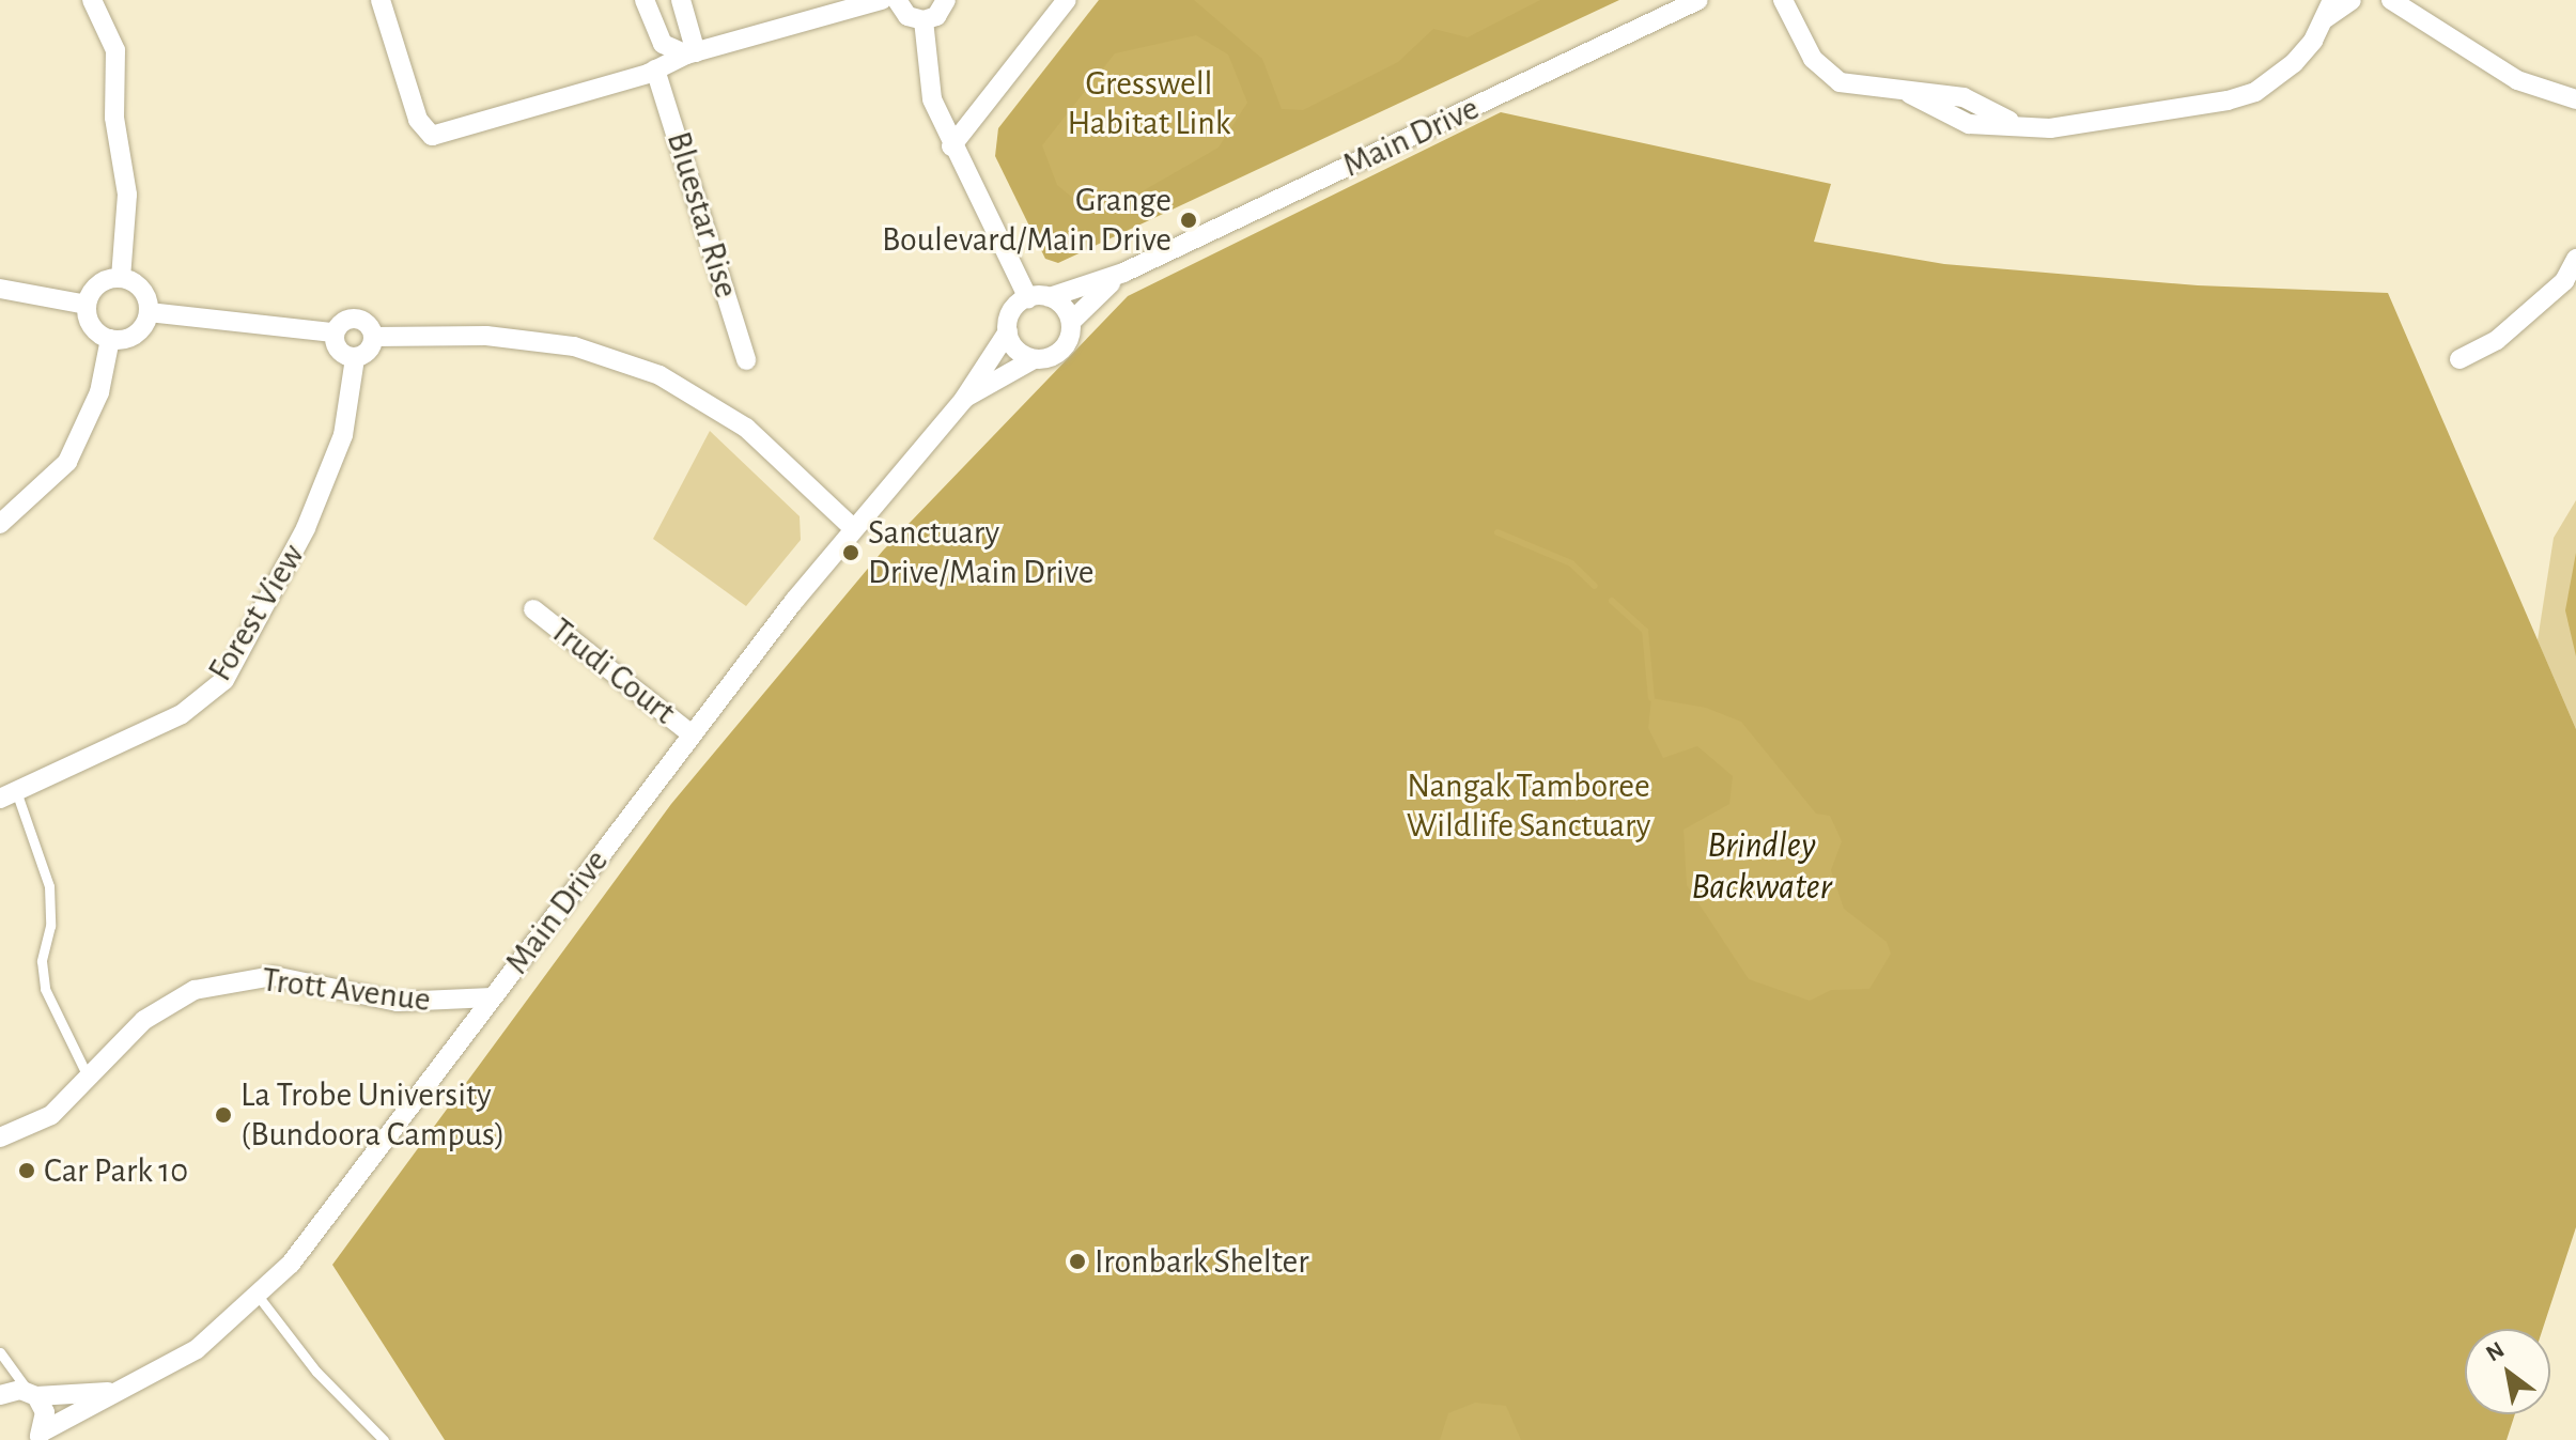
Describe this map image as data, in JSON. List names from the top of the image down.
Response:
{
  "streets": {
    "street": [
      "Main Drive",
      "Bluestar Rise",
      "Forest View",
      "Trudi Court",
      "Trott Avenue"
    ]
  },
  "crossings": [
    ["Main Drive", "Trudi Court"],
    ["Main Drive", "Trott Avenue"]
  ],
  "water": ["Brindley Backwater"],
  "parks": ["Gresswell Habitat Link", "Nangak Tamboree Wildlife Sanctuary"],
  "places": [
    "Grange Boulevard/Main Drive",
    "Sanctuary Drive/Main Drive",
    "La Trobe University (Bundoora Campus)",
    "Car Park 10",
    "Ironbark Shelter"
  ],
  "north": "top left"
}
